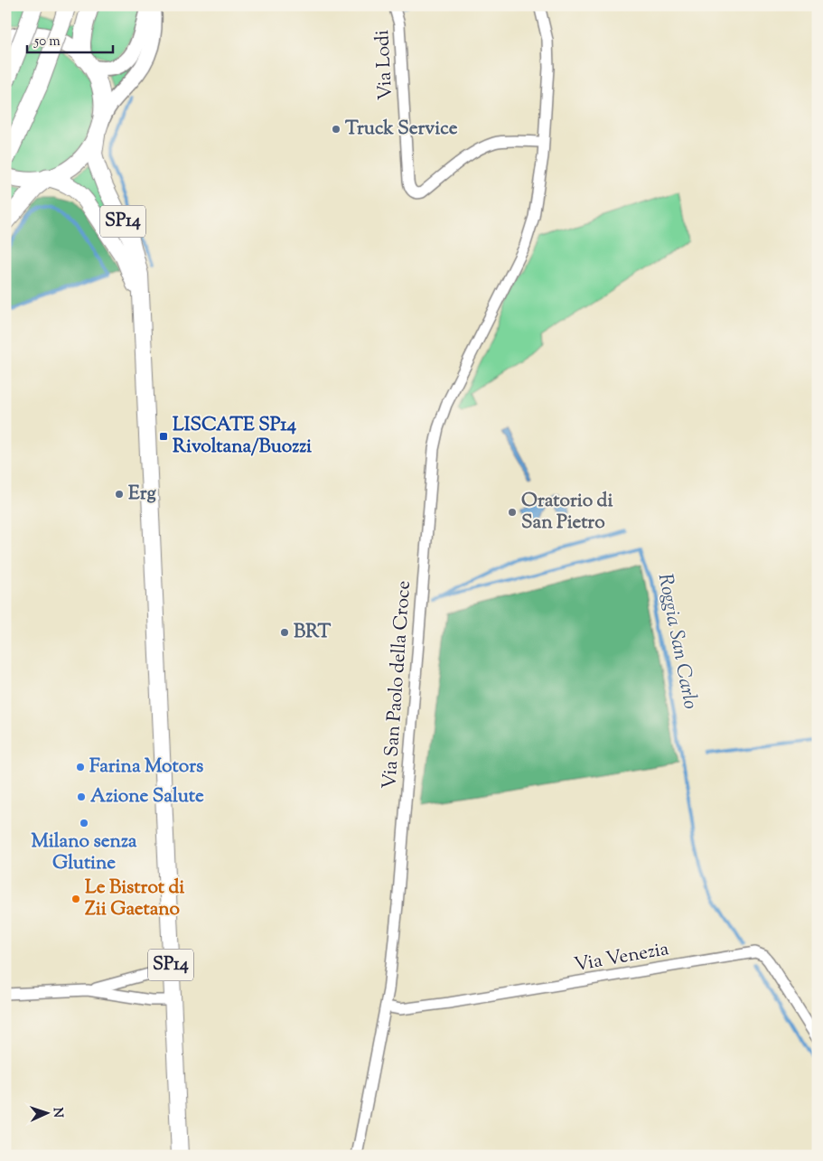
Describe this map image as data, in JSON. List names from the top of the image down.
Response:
{
  "streets": {
    "main road": ["SP14"],
    "street": ["Via Lodi", "Via San Paolo della Croce", "Via Venezia"]
  },
  "crossings": [
    ["Via Lodi", "Via San Paolo della Croce"],
    ["Via San Paolo della Croce", "Via Venezia"]
  ],
  "water": ["Roggia San Carlo"],
  "places": {
    "other": [
      "Truck Service",
      "Erg",
      "Oratorio di San Pietro",
      "BRT",
      "Farina Motors",
      "Azione Salute",
      "Milano senza Glutine",
      "Le Bistrot di Zii Gaetano"
    ],
    "transit": ["LISCATE SP14 Rivoltana/Buozzi"]
  },
  "scale_bar": "50 m",
  "north": "right"
}
